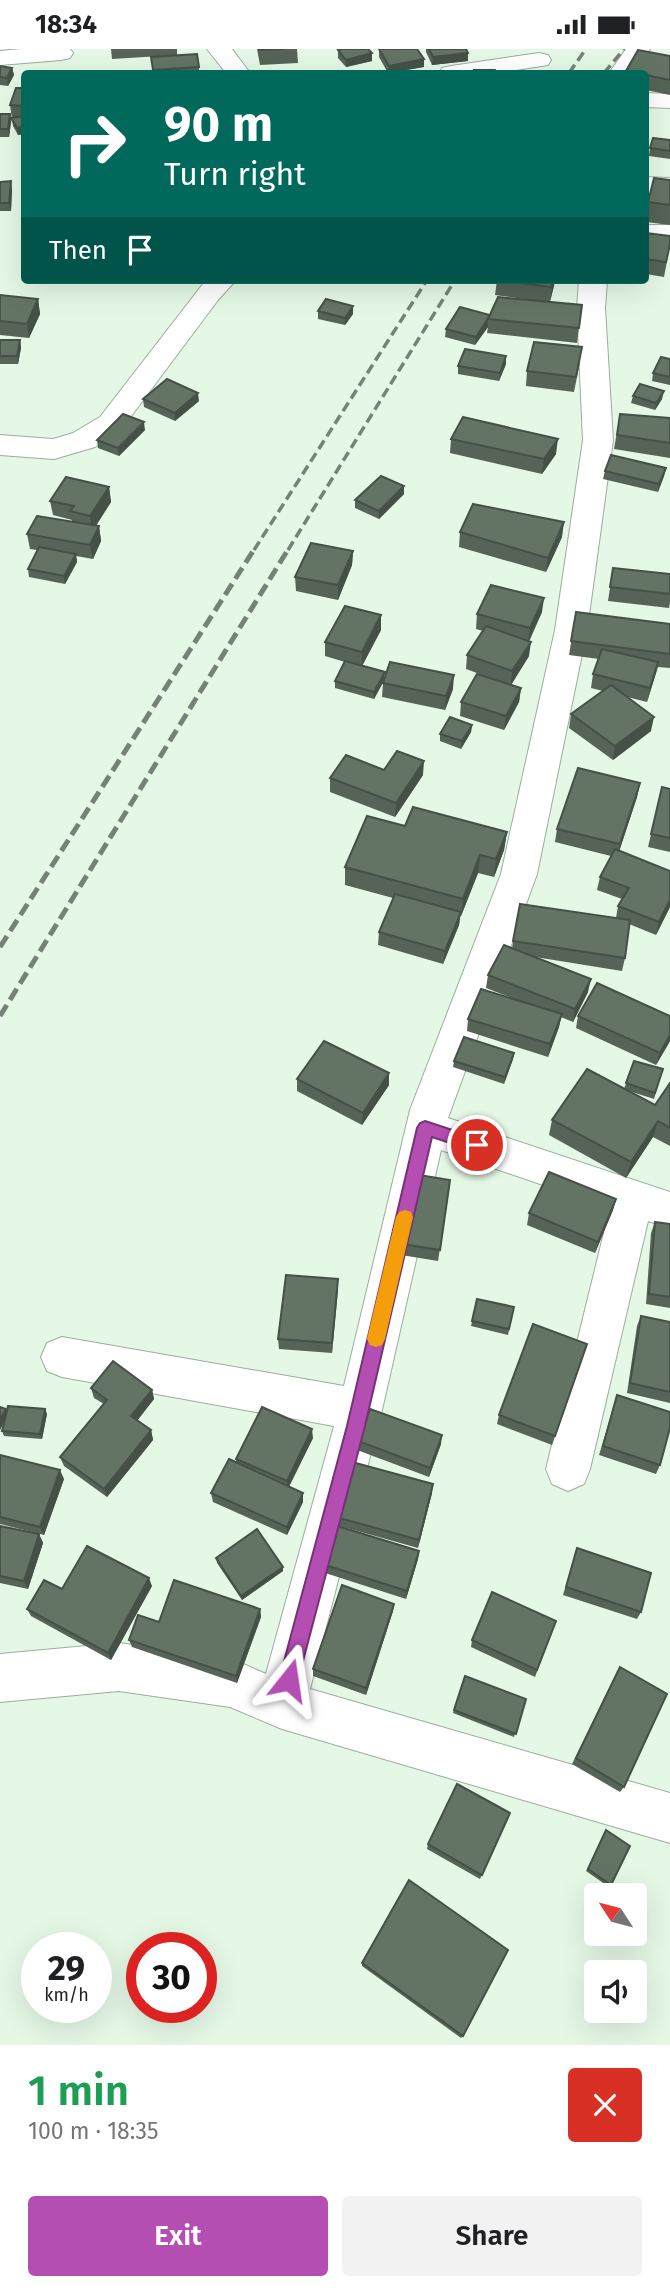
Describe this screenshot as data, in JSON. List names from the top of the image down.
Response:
{
  "north": "top left",
  "page": {
    "status": "18:34",
    "turn": ["90 m", "Turn right"],
    "then": "Then",
    "speed": "29 km/h",
    "limit": "30",
    "heading": ["1 min", "100 m · 18:35"],
    "buttons": ["Exit", "Share"]
  }
}
